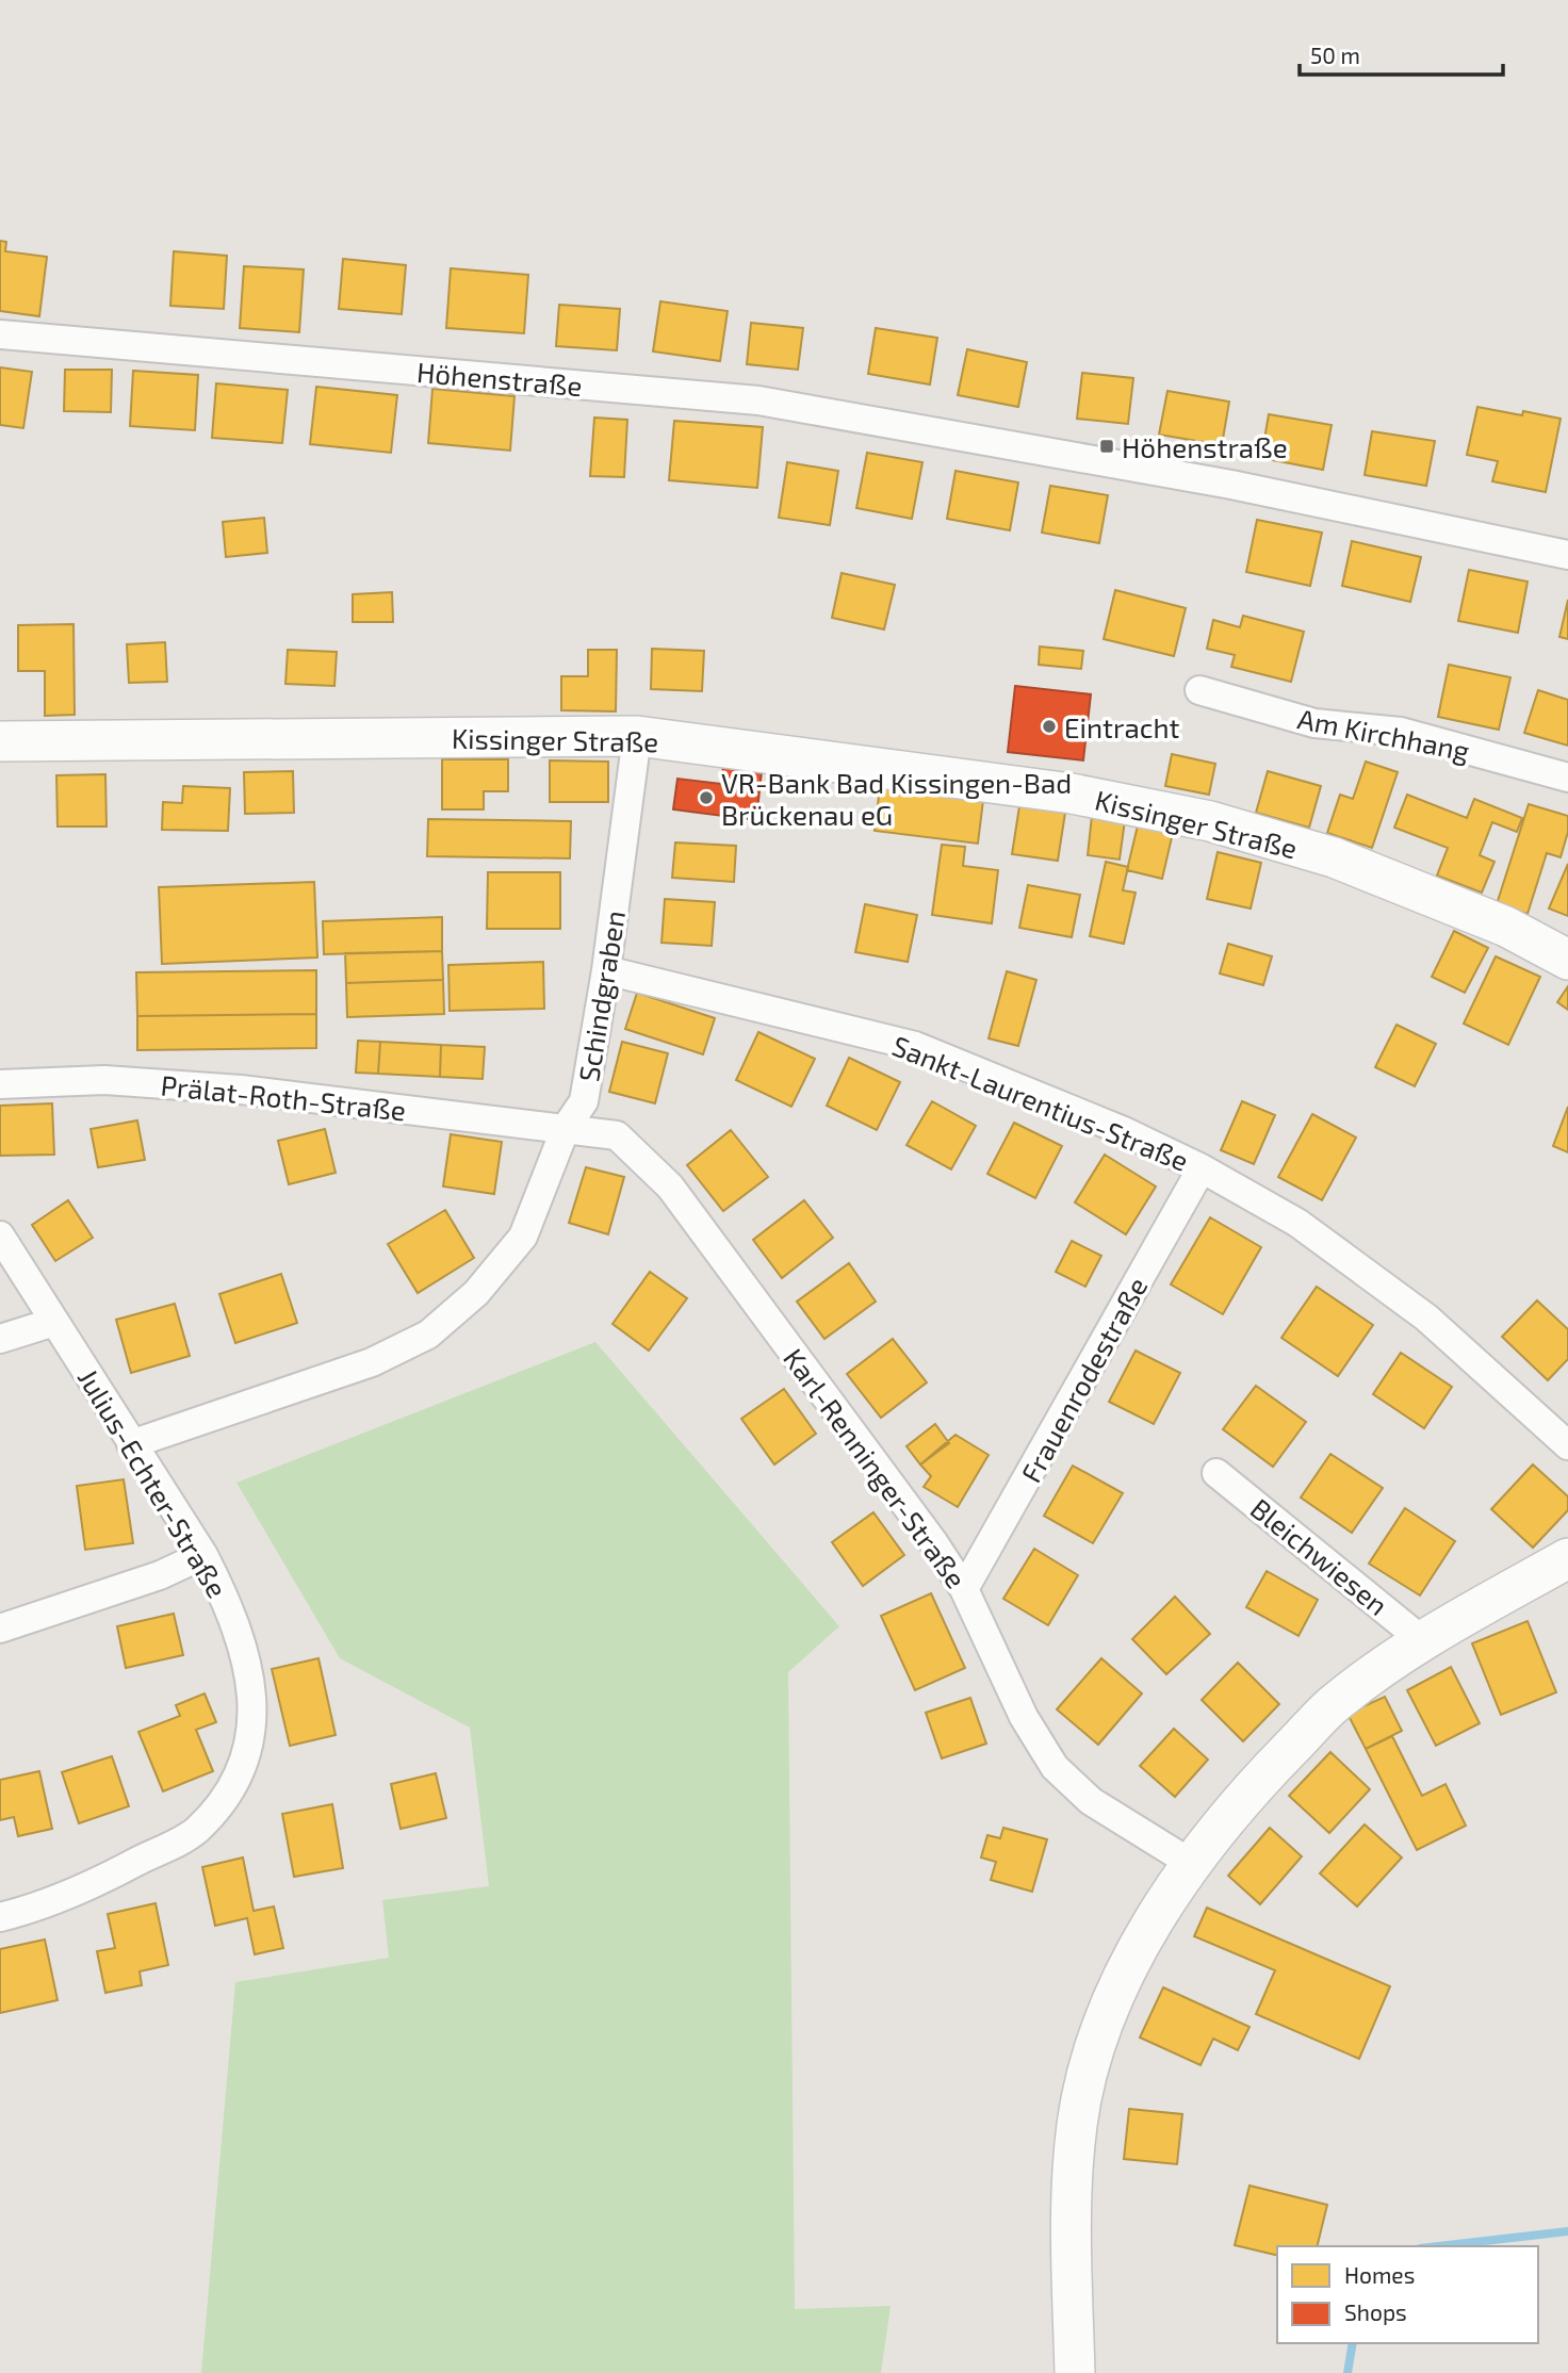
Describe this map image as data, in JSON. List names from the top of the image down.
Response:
{
  "streets": {
    "street": [
      "Höhenstraße",
      "Am Kirchhang",
      "Kissinger Straße",
      "Schindgraben",
      "Prälat-Roth-Straße",
      "Sankt-Laurentius-Straße",
      "Frauenrodestraße",
      "Karl-Renninger-Straße",
      "Julius-Echter-Straße",
      "Bleichwiesen"
    ]
  },
  "crossings": [
    ["Kissinger Straße", "Schindgraben"],
    ["Schindgraben", "Prälat-Roth-Straße"],
    ["Schindgraben", "Sankt-Laurentius-Straße"],
    ["Schindgraben", "Karl-Renninger-Straße"],
    ["Schindgraben", "Julius-Echter-Straße"],
    ["Prälat-Roth-Straße", "Karl-Renninger-Straße"],
    ["Sankt-Laurentius-Straße", "Frauenrodestraße"],
    ["Frauenrodestraße", "Karl-Renninger-Straße"]
  ],
  "places": {
    "transit": ["Höhenstraße"],
    "other": ["Eintracht", "VR-Bank Bad Kissingen-Bad Brückenau eG"]
  },
  "legend": ["Homes", "Shops"],
  "scale_bar": "50 m"
}
